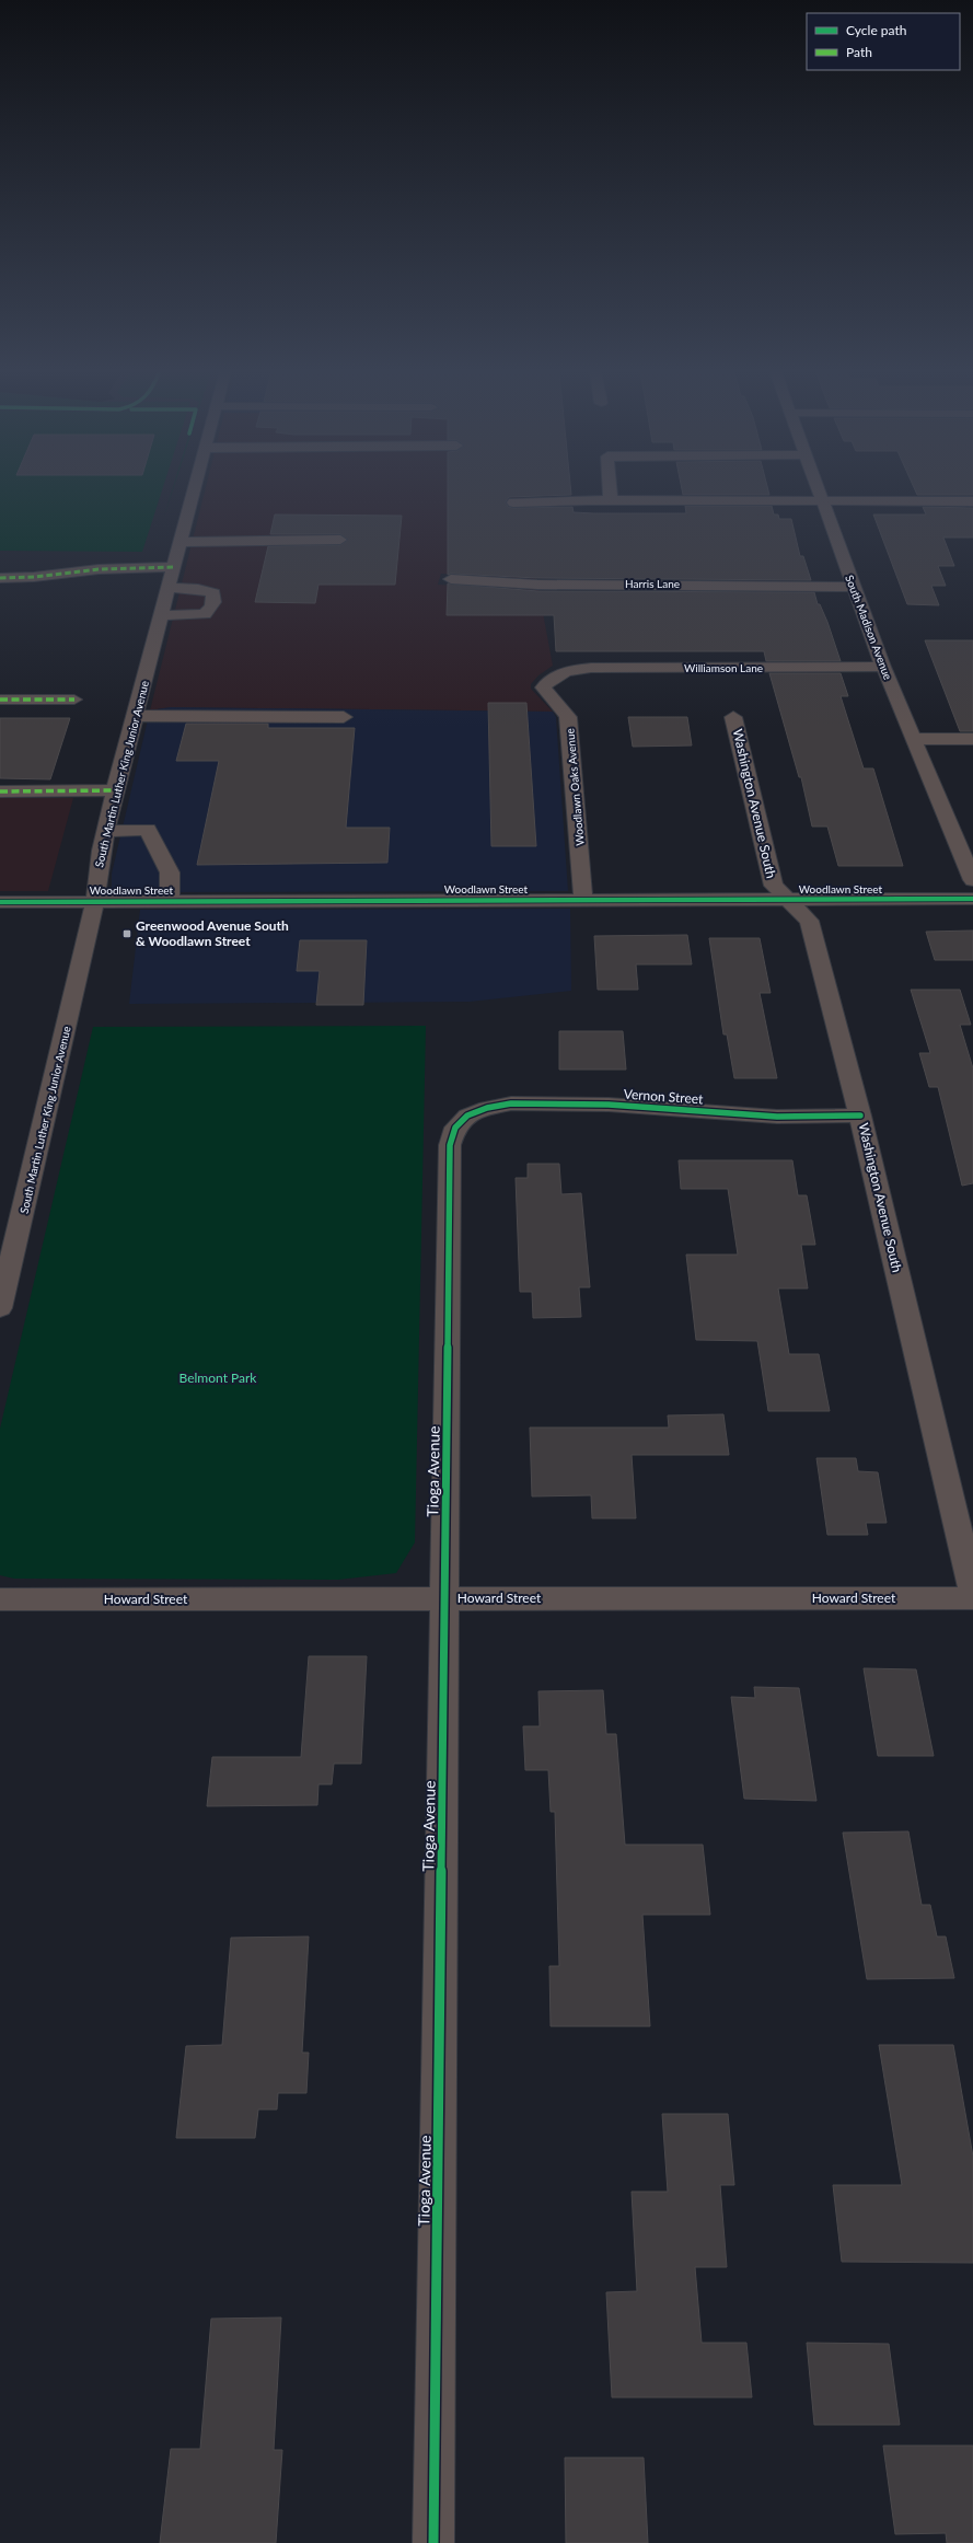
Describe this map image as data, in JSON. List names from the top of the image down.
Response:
{
  "streets": {
    "street": [
      "Harris Lane",
      "South Madison Avenue",
      "Williamson Lane",
      "South Martin Luther King Junior Avenue",
      "Woodlawn Oaks Avenue",
      "Washington Avenue South",
      "Woodlawn Street",
      "Vernon Street",
      "Tioga Avenue",
      "Howard Street"
    ]
  },
  "crossings": [
    ["Harris Lane", "South Madison Avenue"],
    ["South Madison Avenue", "Williamson Lane"],
    ["Williamson Lane", "Woodlawn Oaks Avenue"],
    ["South Martin Luther King Junior Avenue", "Woodlawn Street"],
    ["Woodlawn Oaks Avenue", "Woodlawn Street"],
    ["Washington Avenue South", "Woodlawn Street"],
    ["Washington Avenue South", "Vernon Street"],
    ["Vernon Street", "Tioga Avenue"],
    ["Tioga Avenue", "Howard Street"]
  ],
  "parks": ["Belmont Park"],
  "places": {
    "transit": ["Greenwood Avenue South & Woodlawn Street"]
  },
  "legend": ["Cycle path", "Path"]
}
